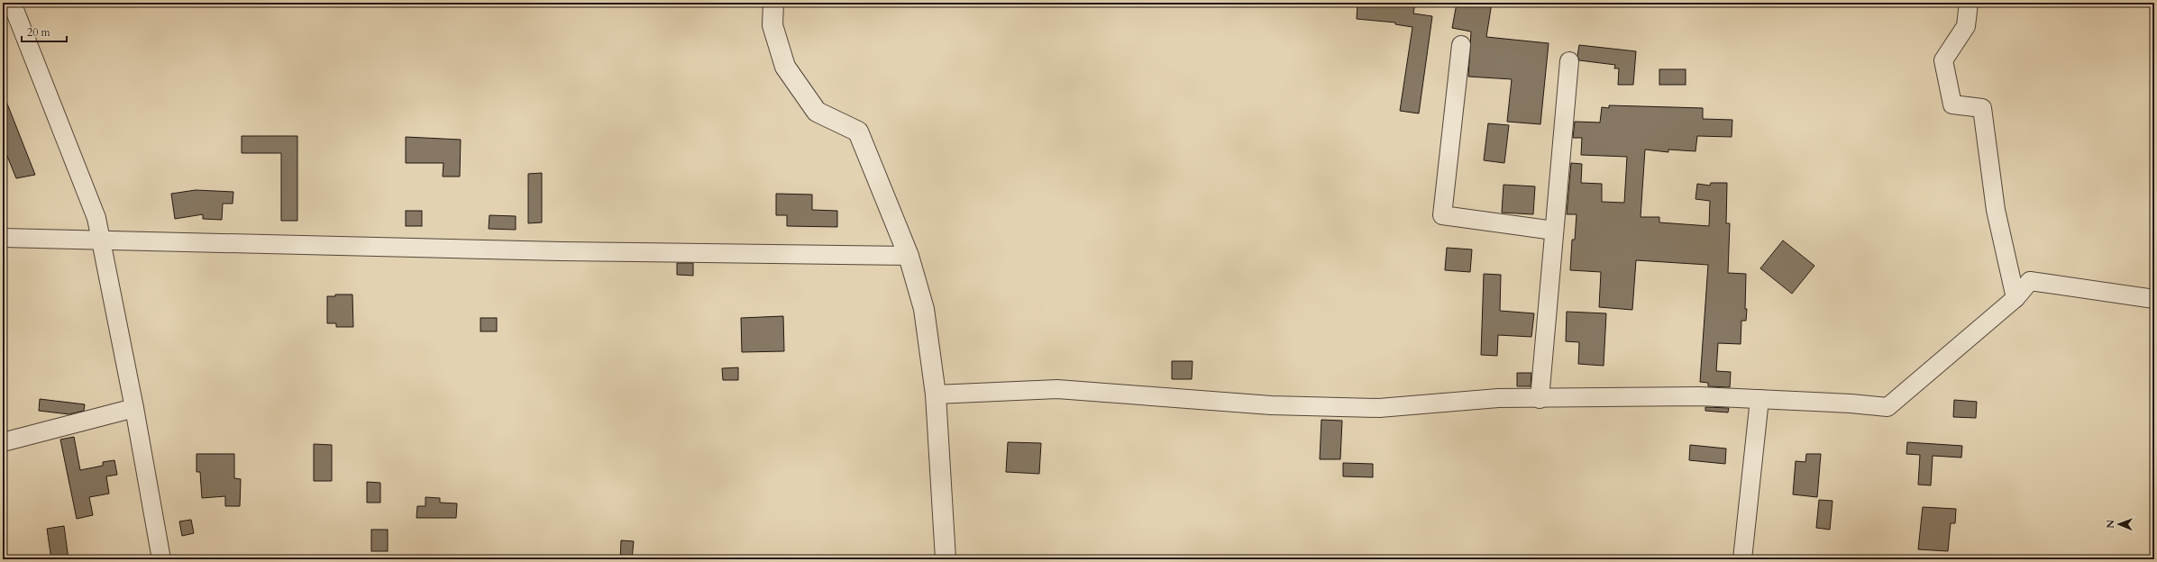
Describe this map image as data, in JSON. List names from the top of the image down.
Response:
{
  "scale_bar": "20 m",
  "north": "left"
}
